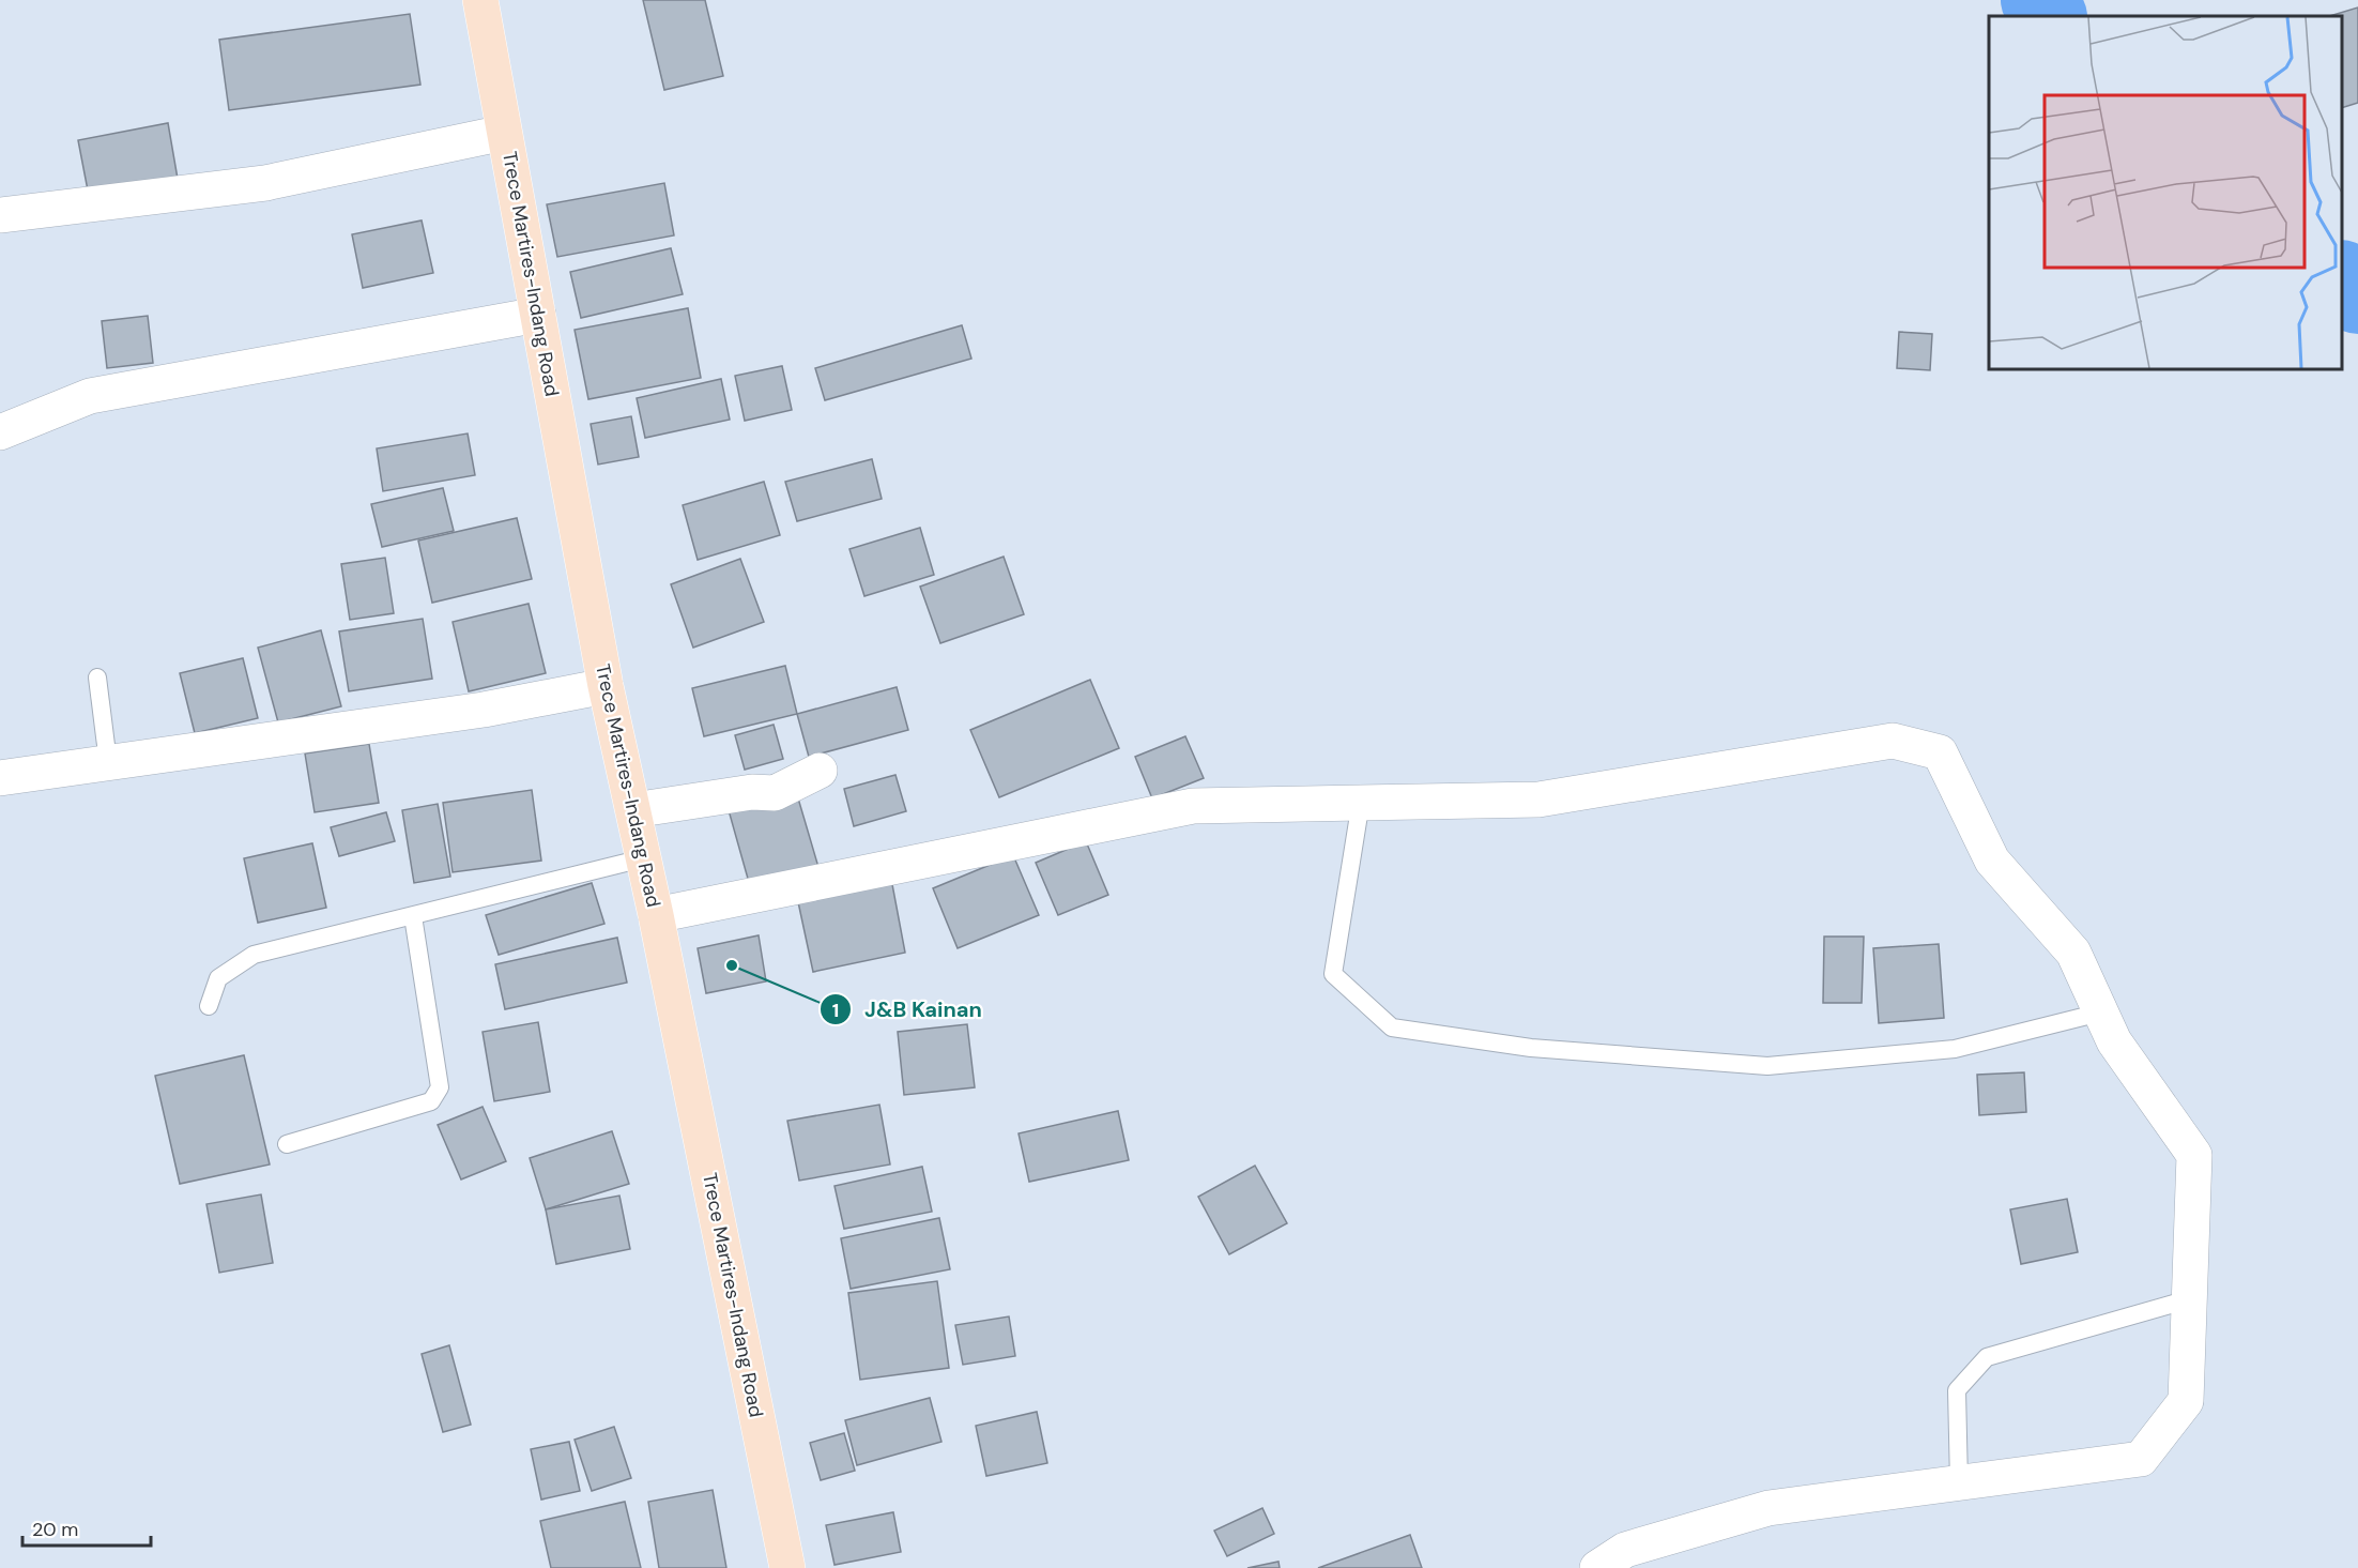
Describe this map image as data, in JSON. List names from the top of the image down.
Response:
{
  "streets": {
    "main road": ["Trece Martires-Indang Road"]
  },
  "places": ["J&B Kainan"],
  "scale_bar": "20 m"
}
